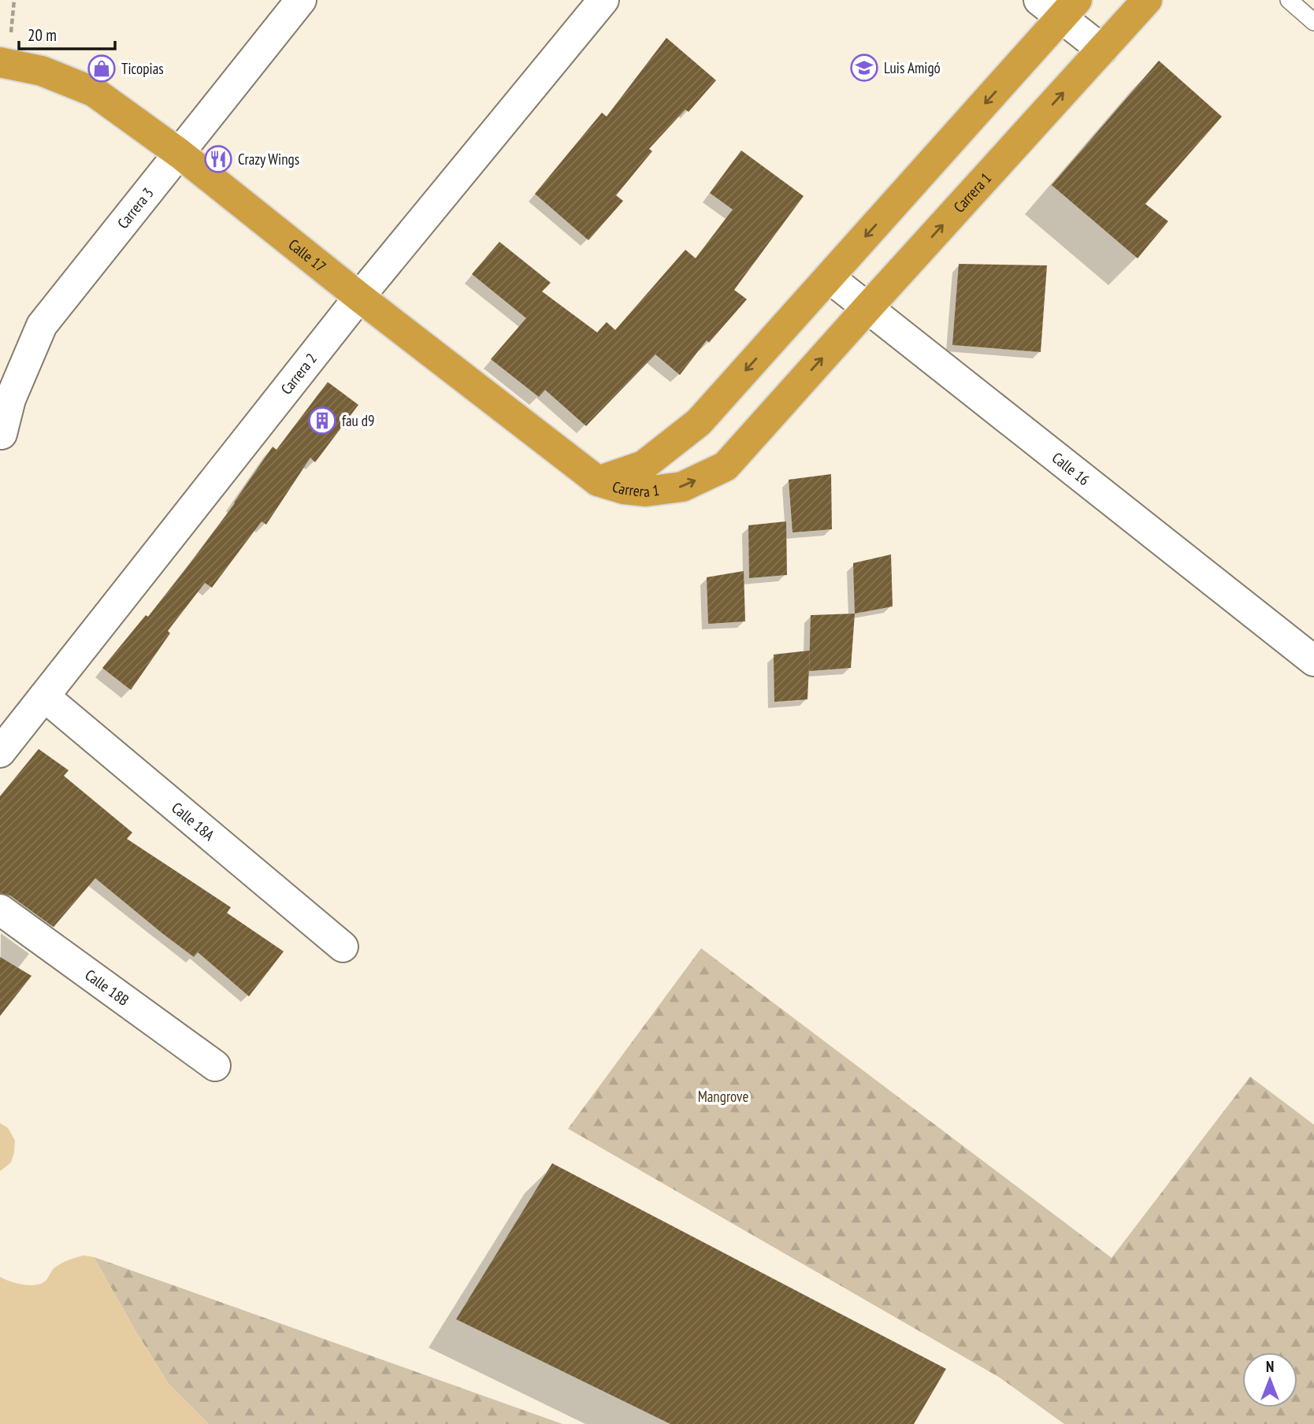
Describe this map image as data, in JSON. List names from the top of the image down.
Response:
{
  "streets": {
    "highway": ["Carrera 1", "Calle 17"],
    "street": [
      "Carrera 3",
      "Carrera 2",
      "Calle 16",
      "Calle 18A",
      "Calle 18B"
    ]
  },
  "crossings": [
    ["Carrera 1", "Calle 17"],
    ["Carrera 1", "Calle 16"],
    ["Carrera 3", "Calle 17"],
    ["Calle 17", "Carrera 2"],
    ["Carrera 2", "Calle 18A"]
  ],
  "parks": ["Mangrove"],
  "places": {
    "school or university": ["Luis Amigó"],
    "shop": ["Ticopias"],
    "restaurant": ["Crazy Wings"],
    "building": ["fau d9"]
  },
  "scale_bar": "20 m",
  "north": "top"
}
